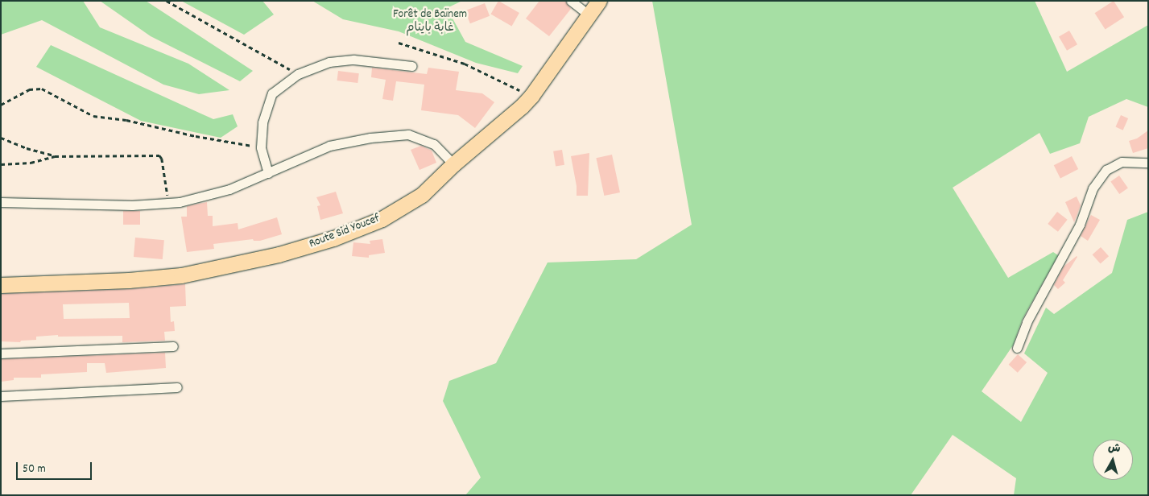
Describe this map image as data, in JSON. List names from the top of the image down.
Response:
{
  "streets": {
    "main road": ["Route Sid Youcef"]
  },
  "parks": ["Forêt de Baïnem غابة باينام"],
  "scale_bar": "50 m",
  "north": "top"
}
